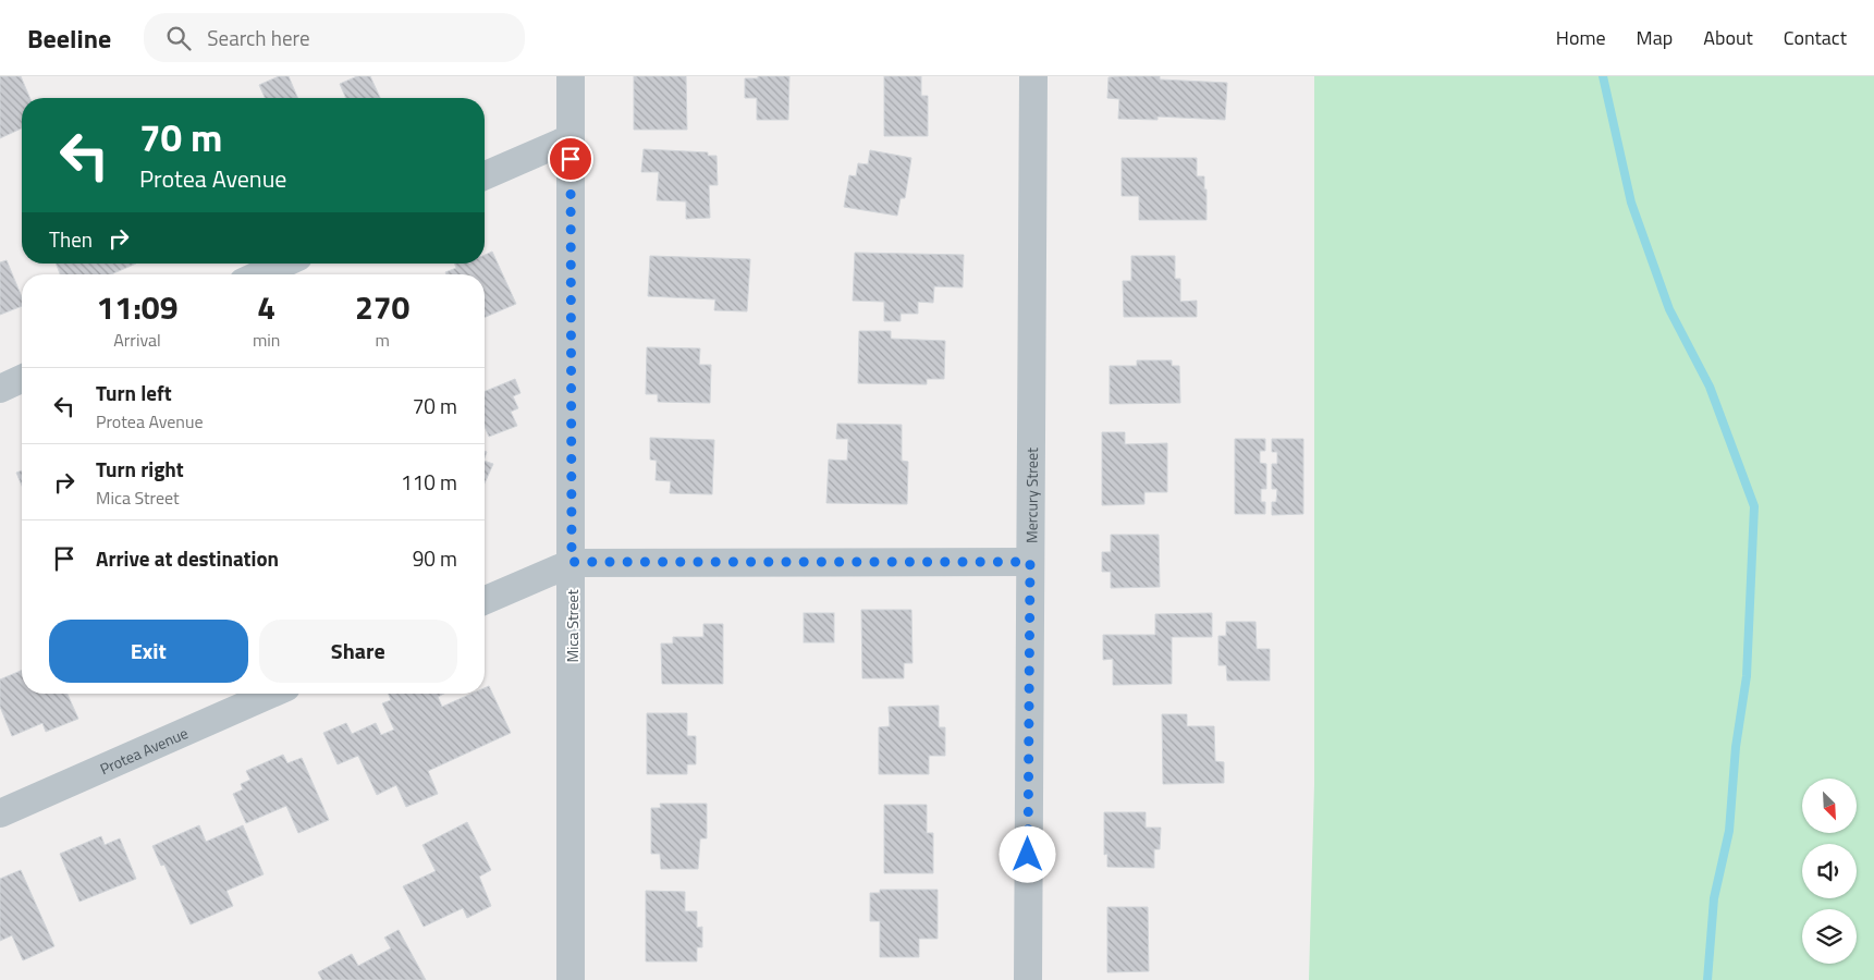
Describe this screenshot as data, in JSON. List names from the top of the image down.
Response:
{
  "streets": {
    "street": ["Mercury Street", "Mica Street", "Protea Avenue"]
  },
  "north": "bottom right",
  "page": {
    "header": "Beeline",
    "search": "Search here",
    "nav": [
      "Home",
      "Map",
      "About",
      "Contact"
    ],
    "turn": ["70 m", "Protea Avenue"],
    "then": "Then",
    "eta": [
      "11:09",
      "Arrival",
      "4",
      "min",
      "270",
      "m"
    ],
    "list": [
      {
        "name": "Turn left",
        "note": "Protea Avenue",
        "value": "70 m"
      },
      {
        "name": "Turn right",
        "note": "Mica Street",
        "value": "110 m"
      },
      {
        "name": "Arrive at destination",
        "value": "90 m"
      }
    ],
    "buttons": ["Exit", "Share"]
  }
}
